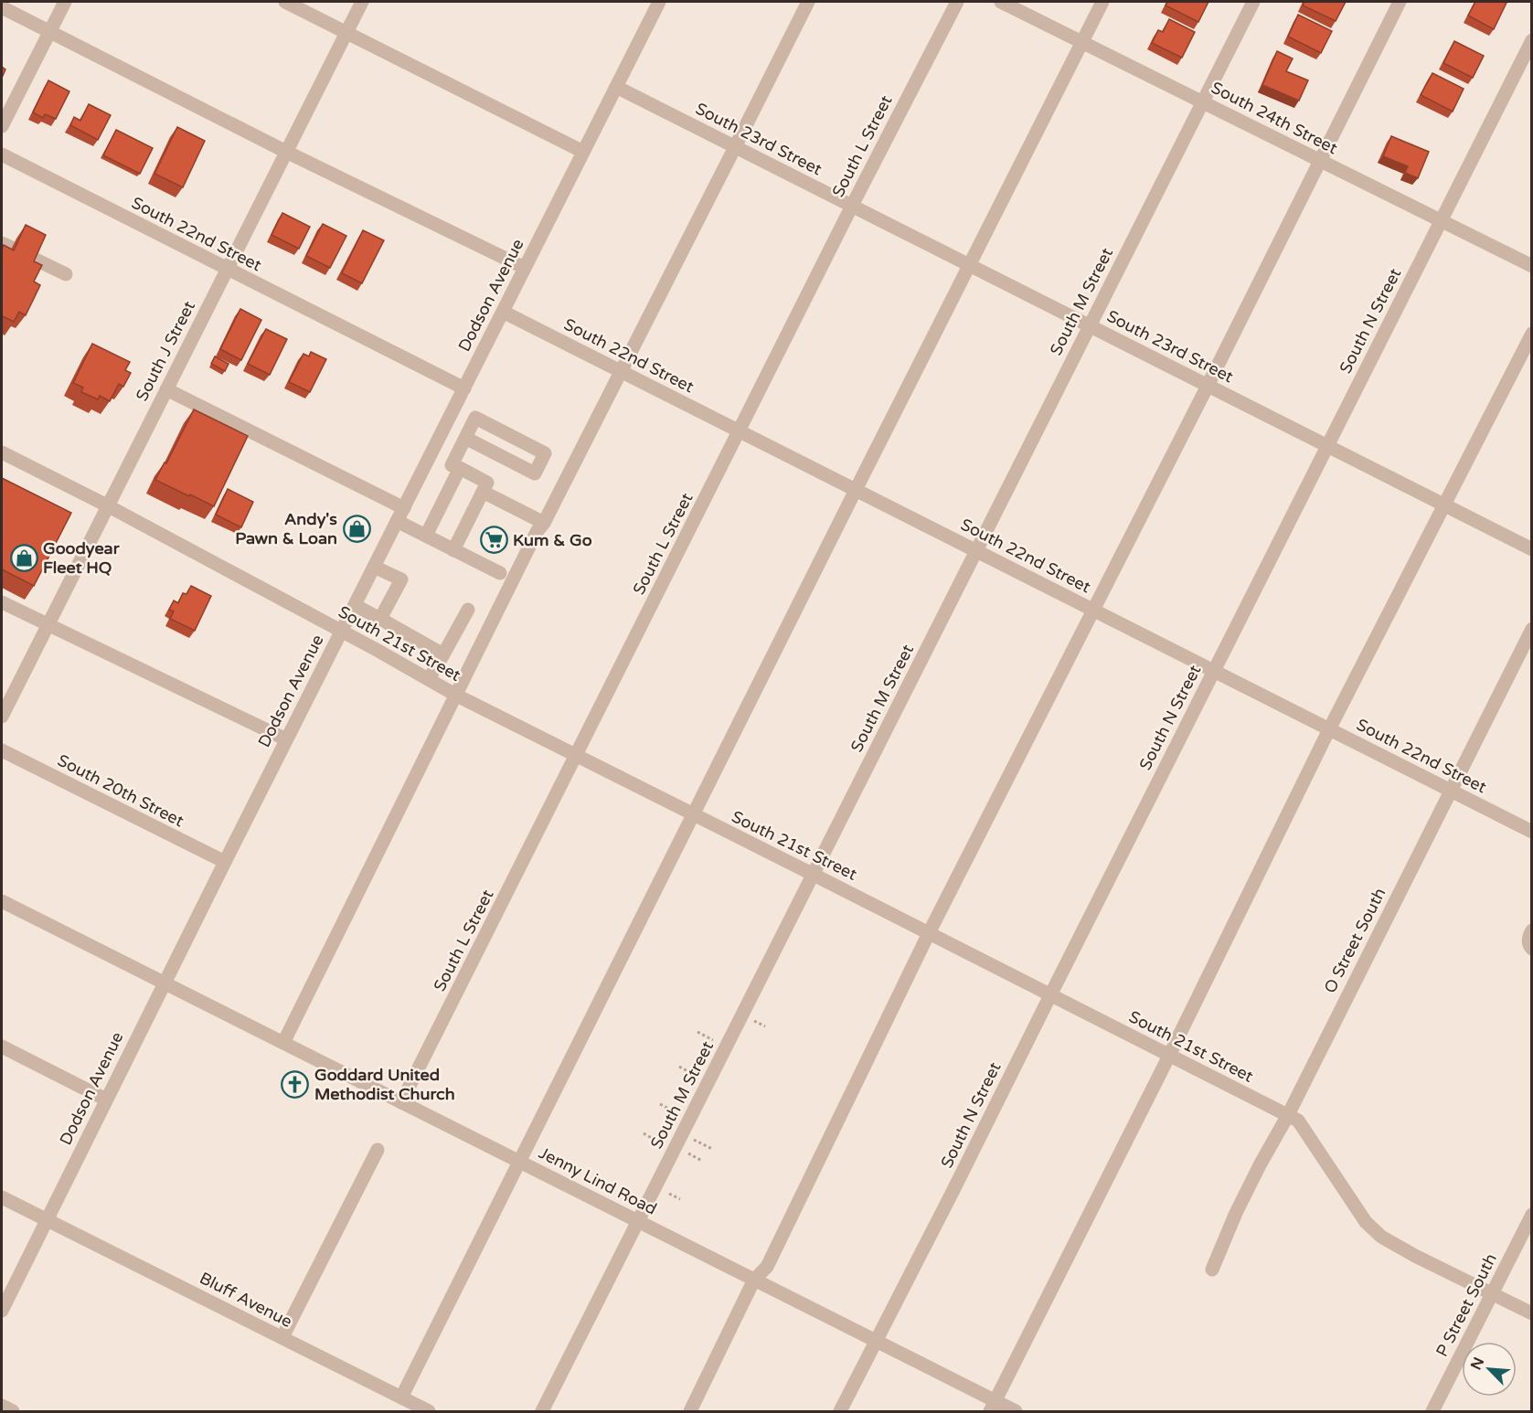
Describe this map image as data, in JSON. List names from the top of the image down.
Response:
{
  "streets": {
    "street": [
      "South 24th Street",
      "South 23rd Street",
      "South L Street",
      "South 22nd Street",
      "Dodson Avenue",
      "South M Street",
      "South N Street",
      "South J Street",
      "South 21st Street",
      "South 20th Street",
      "O Street South",
      "Jenny Lind Road",
      "Bluff Avenue",
      "P Street South"
    ]
  },
  "crossings": [
    ["South 24th Street", "South M Street"],
    ["South 24th Street", "South N Street"],
    ["South 23rd Street", "South L Street"],
    ["South 23rd Street", "Dodson Avenue"],
    ["South 23rd Street", "South M Street"],
    ["South 23rd Street", "South N Street"],
    ["South L Street", "South 22nd Street"],
    ["South L Street", "South 21st Street"],
    ["South L Street", "Jenny Lind Road"],
    ["South 22nd Street", "Dodson Avenue"],
    ["South 22nd Street", "South M Street"],
    ["South 22nd Street", "South N Street"],
    ["South 22nd Street", "South J Street"],
    ["South 22nd Street", "O Street South"],
    ["Dodson Avenue", "South 21st Street"],
    ["Dodson Avenue", "South 20th Street"],
    ["Dodson Avenue", "Jenny Lind Road"],
    ["Dodson Avenue", "Bluff Avenue"],
    ["South M Street", "South 21st Street"],
    ["South M Street", "Jenny Lind Road"],
    ["South N Street", "South 21st Street"],
    ["South N Street", "Jenny Lind Road"],
    ["South J Street", "South 21st Street"],
    ["South 21st Street", "O Street South"],
    ["South 21st Street", "P Street South"]
  ],
  "places": {
    "shop": ["Andy's Pawn & Loan", "Goodyear Fleet HQ"],
    "supermarket": ["Kum & Go"],
    "church": ["Goddard United Methodist Church"]
  },
  "north": "top left"
}
